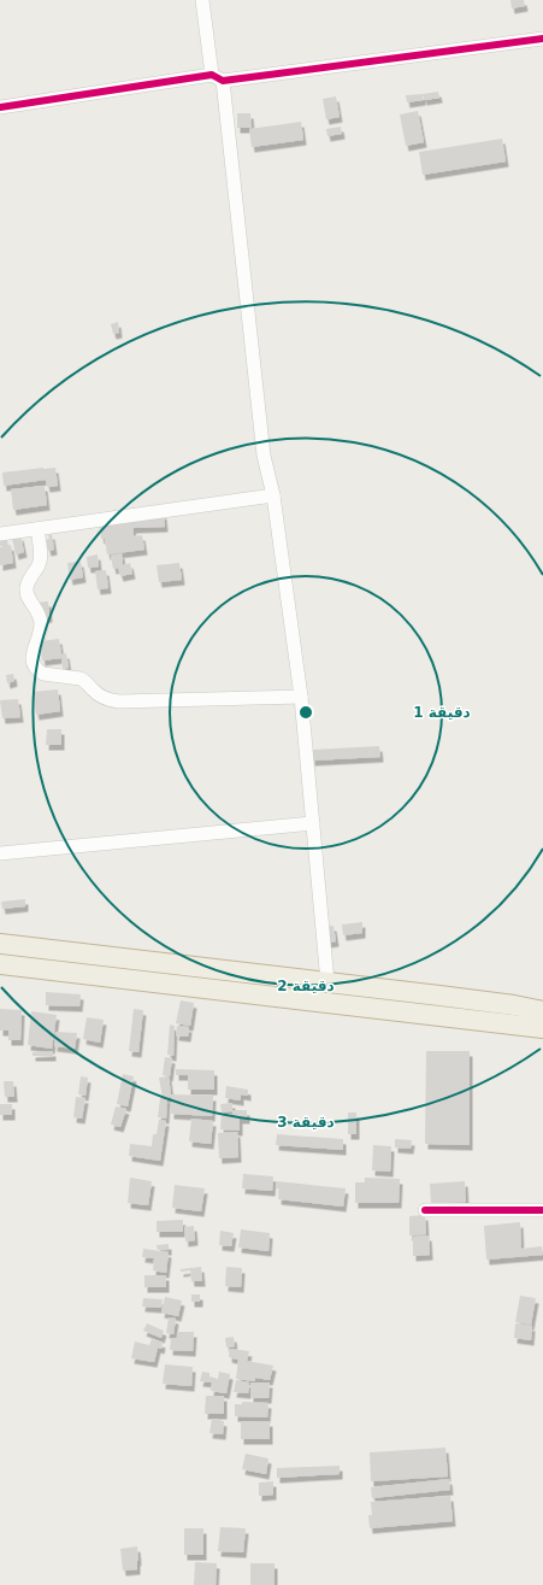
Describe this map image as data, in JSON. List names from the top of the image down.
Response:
{
  "rings": ["1 دقيقة", "2 دقيقة", "3 دقيقة"]
}
